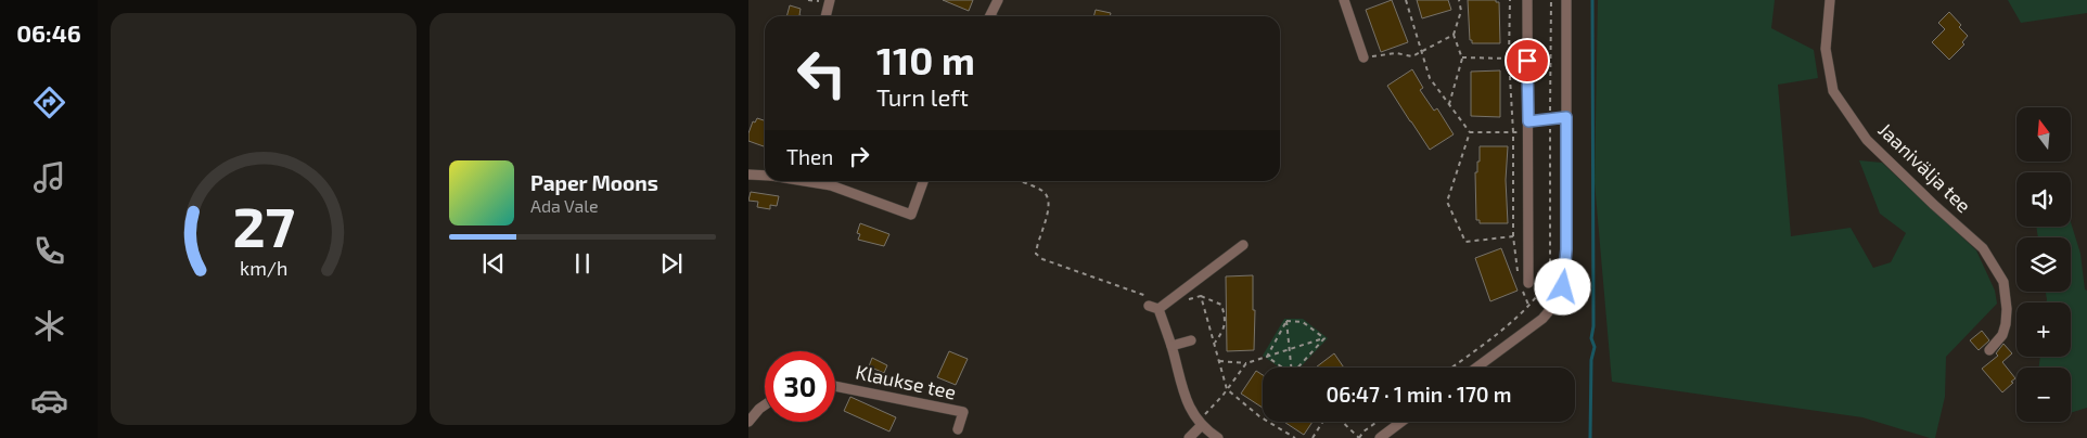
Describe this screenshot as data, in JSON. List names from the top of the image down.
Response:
{
  "streets": {
    "street": ["Jaanivälja tee", "Klaukse tee"]
  },
  "north": "top",
  "page": {
    "tabs": "06:46",
    "turn": ["110 m", "Turn left"],
    "map_buttons": ["+", "−"],
    "then": "Then",
    "song": ["Paper Moons", "Ada Vale"],
    "limit": "30",
    "trip": "06:47 · 1 min · 170 m",
    "gauge": ["27", "km/h"]
  }
}
